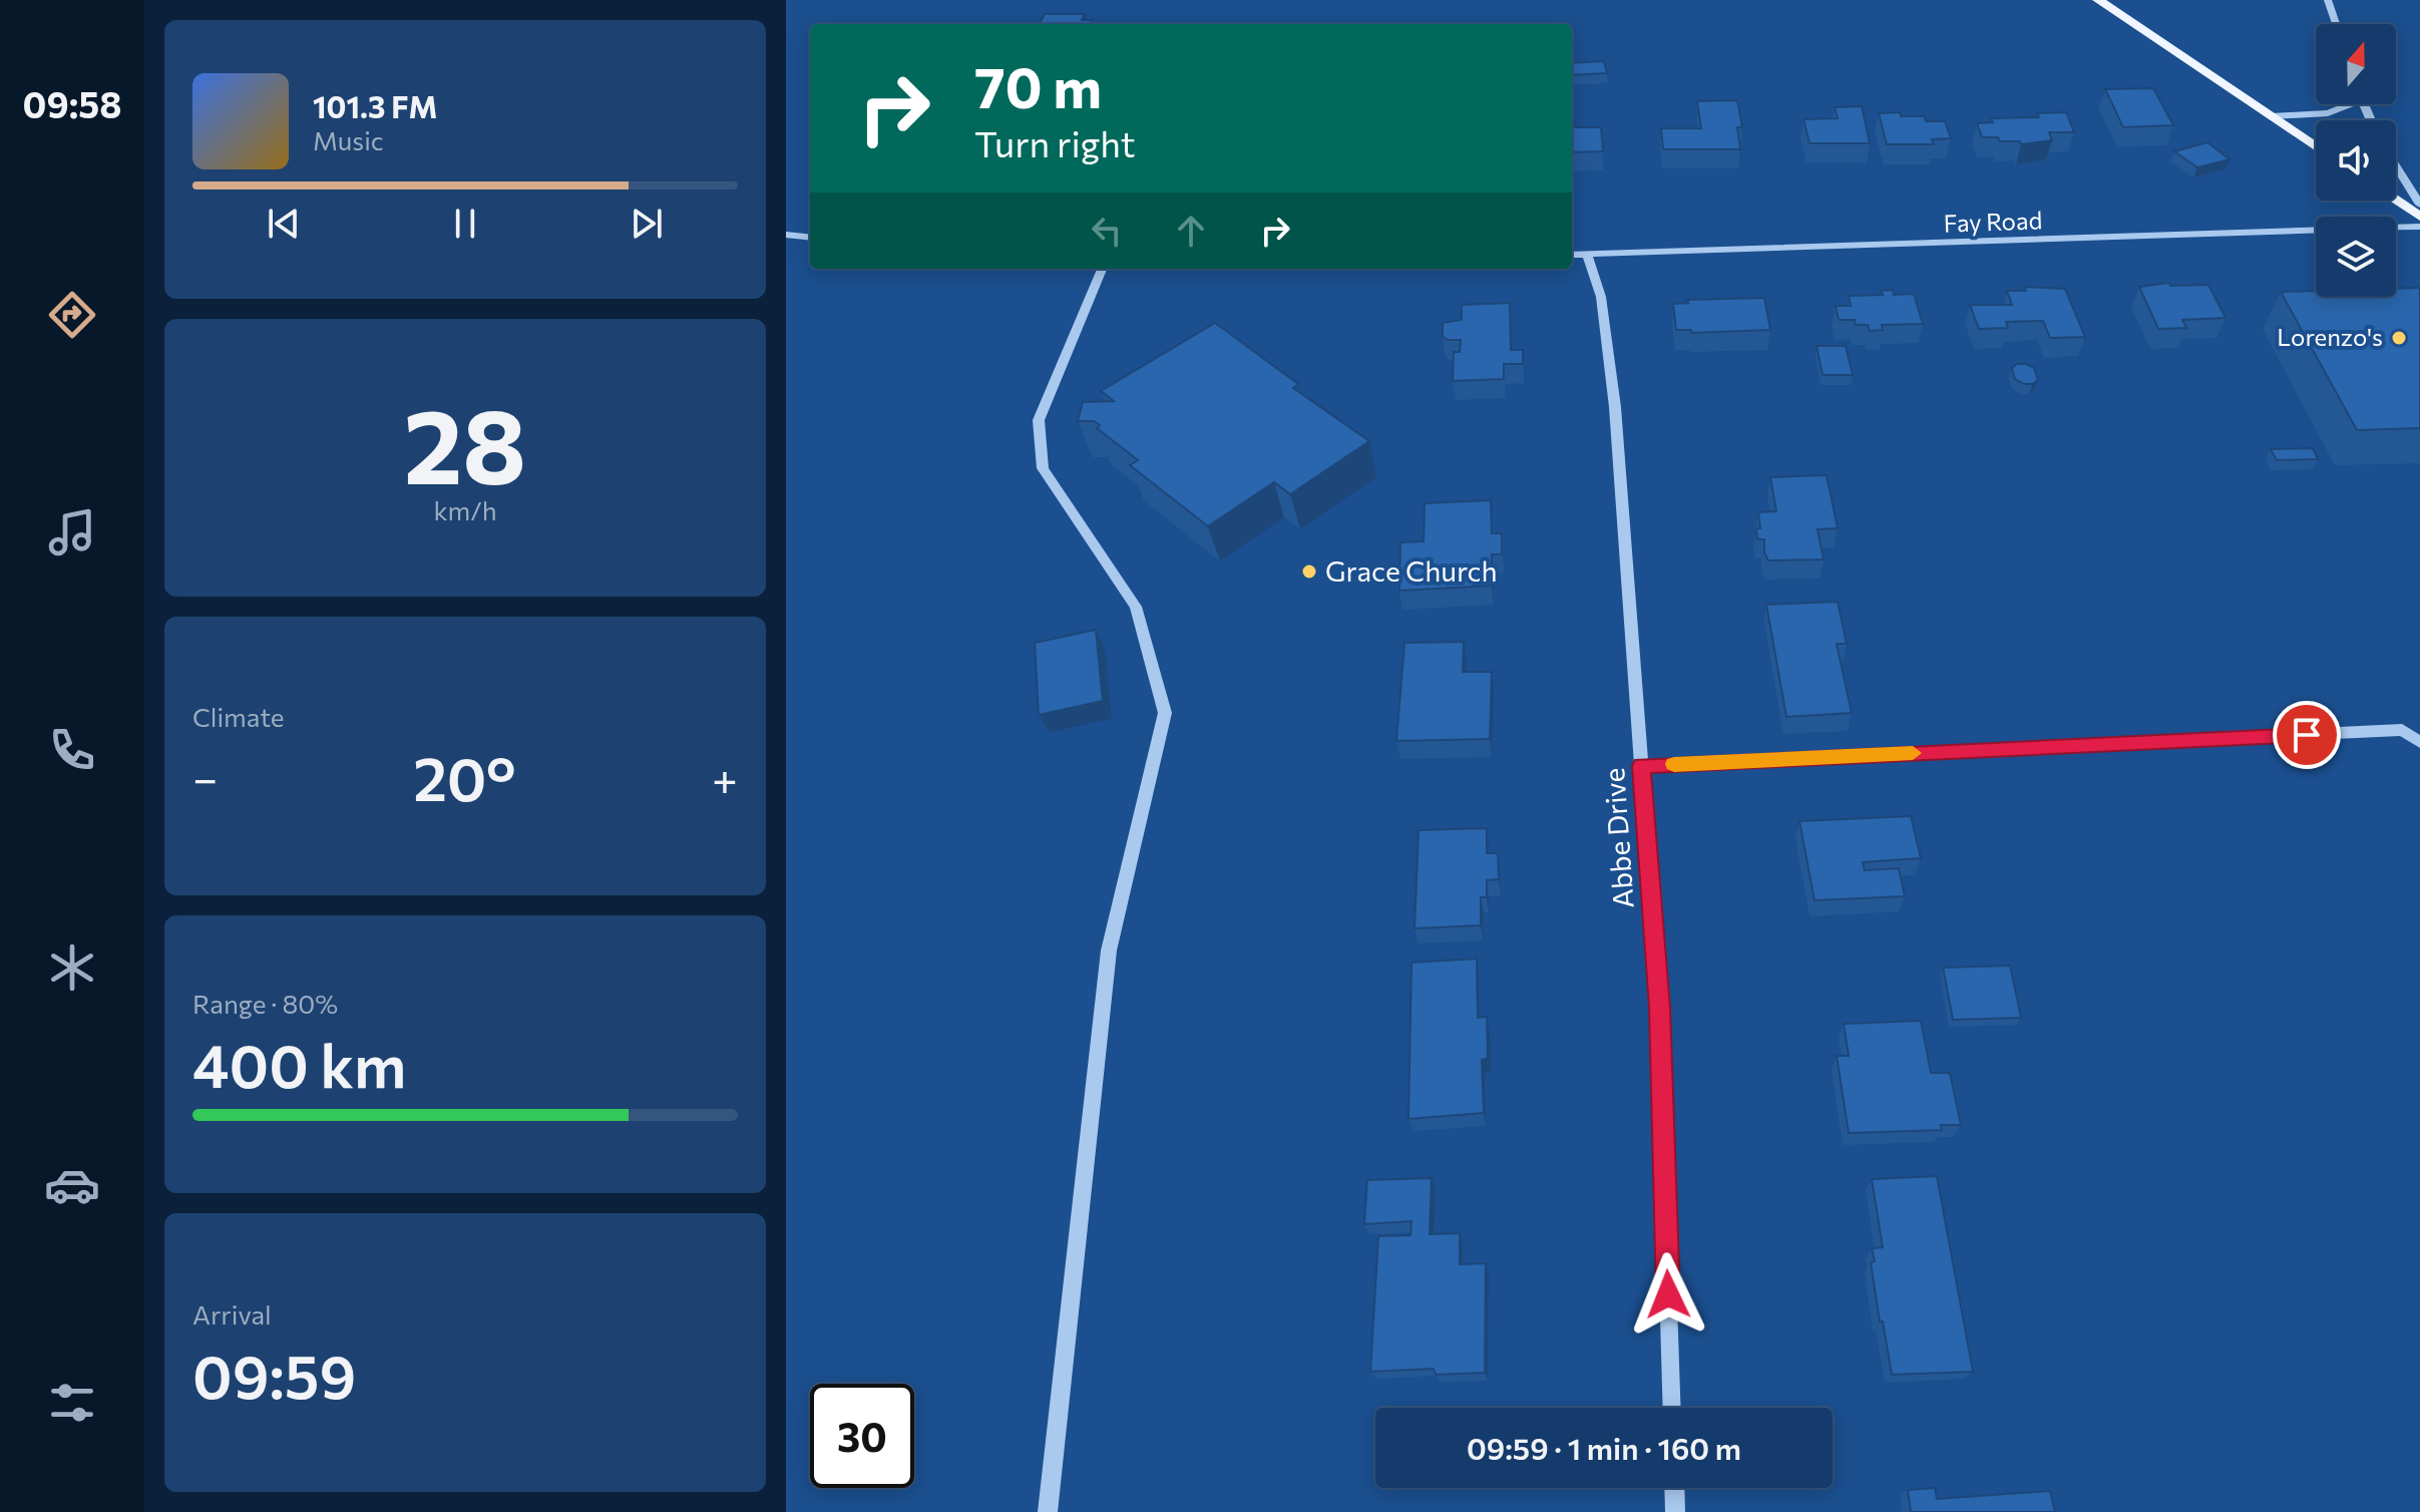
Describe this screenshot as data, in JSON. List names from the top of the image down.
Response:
{
  "streets": {
    "street": ["Fay Road", "Abbe Drive"]
  },
  "crossings": [
    ["Fay Road", "Abbe Drive"]
  ],
  "places": ["Lorenzo's", "Grace Church"],
  "north": "top",
  "page": {
    "tabs": "09:58",
    "turn": ["70 m", "Turn right"],
    "song": ["101.3 FM", "Music"],
    "tile": [
      ["28", "km/h"],
      "Climate",
      ["Range · 80%", "400 km"],
      ["Arrival", "09:59"]
    ],
    "heat": ["−", "20°", "+"],
    "limit": "30",
    "trip": "09:59 · 1 min · 160 m"
  }
}
